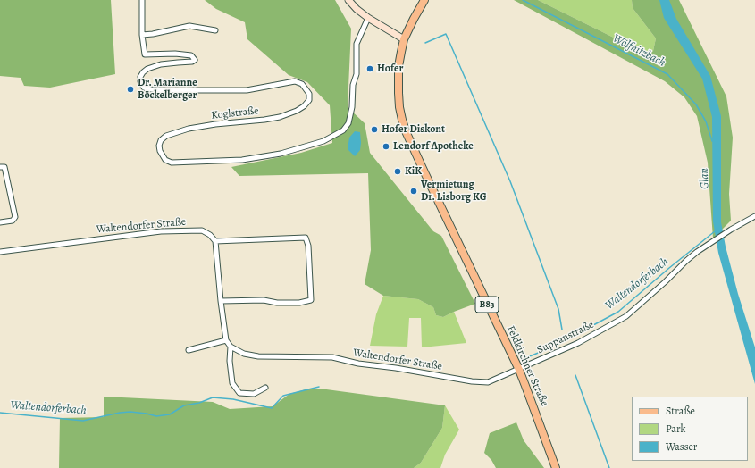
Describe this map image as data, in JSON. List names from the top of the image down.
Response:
{
  "streets": {
    "main road": ["B83", "Feldkirchner Straße"],
    "street": ["Koglstraße", "Waltendorfer Straße", "Suppanstraße"]
  },
  "crossings": [
    ["Waltendorfer Straße", "Suppanstraße"],
    ["Waltendorfer Straße", "Feldkirchner Straße"],
    ["B83", "Feldkirchner Straße"],
    ["Suppanstraße", "Feldkirchner Straße"]
  ],
  "water": ["Wölfnitzbach", "Glan", "Waltendorferbach"],
  "places": [
    "Hofer",
    "Dr. Marianne Böckelberger",
    "Hofer Diskont",
    "Lendorf Apotheke",
    "KiK",
    "Vermietung Dr. Lisborg KG"
  ],
  "legend": ["Straße", "Park", "Wasser"]
}
